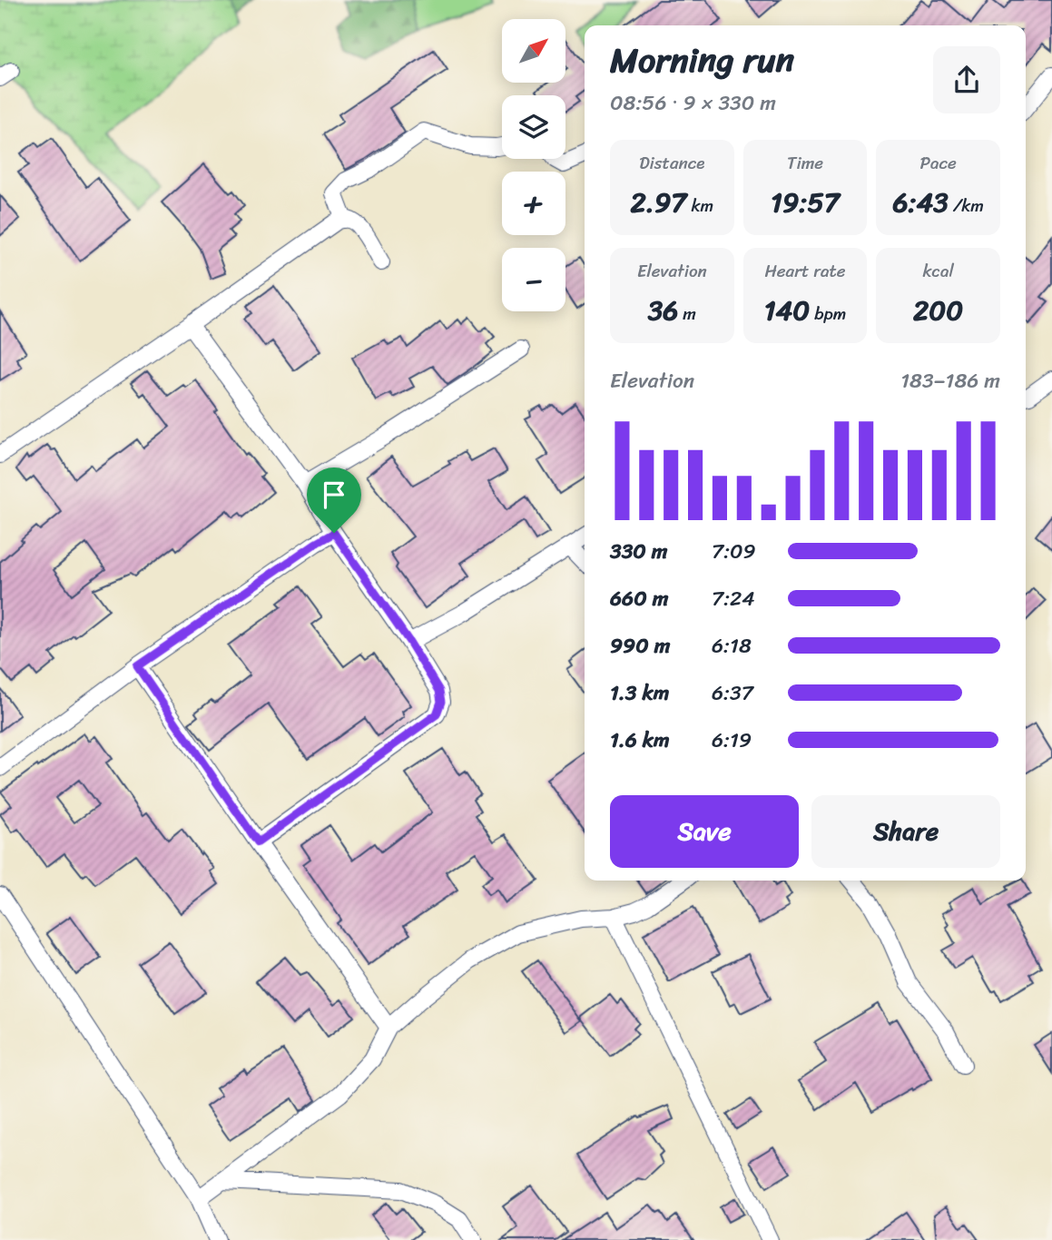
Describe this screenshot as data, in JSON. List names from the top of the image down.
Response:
{
  "north": "top right",
  "page": {
    "map_buttons": ["+", "−"],
    "heading": ["Morning run", "08:56 · 9 × 330 m"],
    "stats": [
      ["Distance", "2.97 km"],
      ["Time", "19:57"],
      ["Pace", "6:43 /km"],
      ["Elevation", "36 m"],
      ["Heart rate", "140 bpm"],
      ["kcal", "200"]
    ],
    "chart": ["Elevation", "183–186 m"],
    "list": [
      {
        "name": "330 m",
        "note": "7:09"
      },
      {
        "name": "660 m",
        "note": "7:24"
      },
      {
        "name": "990 m",
        "note": "6:18"
      },
      {
        "name": "1.3 km",
        "note": "6:37"
      },
      {
        "name": "1.6 km",
        "note": "6:19"
      }
    ],
    "buttons": ["Save", "Share"]
  }
}
